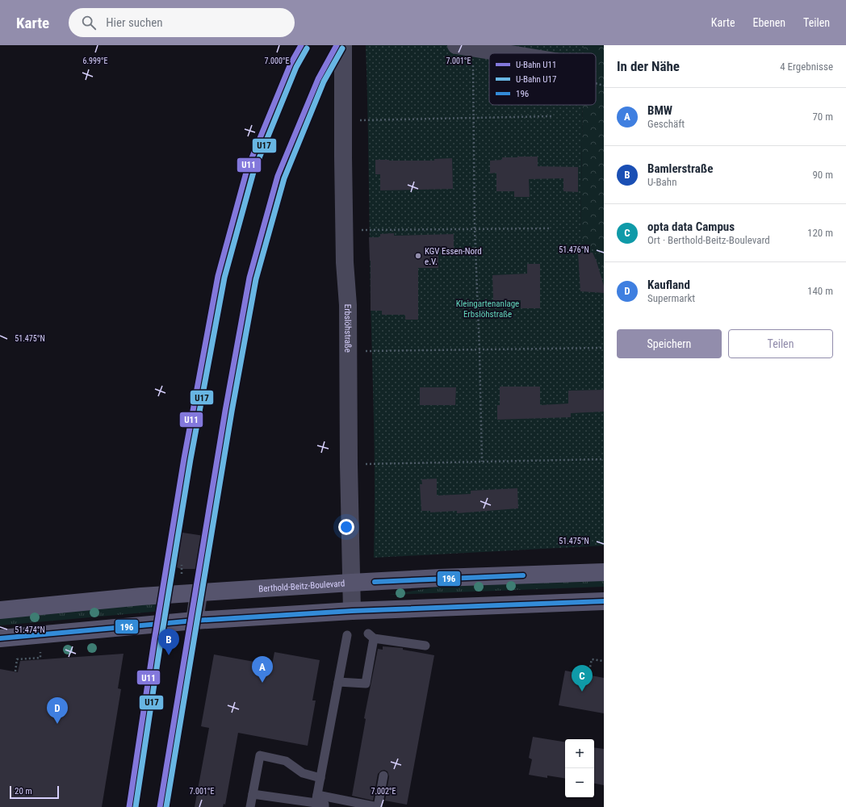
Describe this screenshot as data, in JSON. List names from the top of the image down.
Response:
{
  "streets": {
    "main road": ["Berthold-Beitz-Boulevard"],
    "street": ["Erbslöhstraße"]
  },
  "crossings": [
    ["Erbslöhstraße", "Berthold-Beitz-Boulevard"]
  ],
  "parks": ["Kleingartenanlage Erbslöhstraße"],
  "places": ["KGV Essen-Nord e.V."],
  "lines": ["metro line U11", "metro line U17", "transit line 196"],
  "legend": ["U-Bahn U11", "U-Bahn U17", "196"],
  "scale_bar": "20 m",
  "page": {
    "header": "Karte",
    "search": "Hier suchen",
    "nav": ["Karte", "Ebenen", "Teilen"],
    "heading": ["In der Nähe", "4 Ergebnisse"],
    "list": [
      {
        "mark": "A",
        "name": "BMW",
        "note": "Geschäft",
        "value": "70 m"
      },
      {
        "mark": "B",
        "name": "Bamlerstraße",
        "note": "U-Bahn",
        "value": "90 m"
      },
      {
        "mark": "C",
        "name": "opta data Campus",
        "note": "Ort · Berthold-Beitz-Boulevard",
        "value": "120 m"
      },
      {
        "mark": "D",
        "name": "Kaufland",
        "note": "Supermarkt",
        "value": "140 m"
      }
    ],
    "buttons": ["Speichern", "Teilen"],
    "pins": [
      "B",
      "A",
      "C",
      "D"
    ],
    "map_buttons": ["+", "−"],
    "scale": "20 m"
  },
  "coordinates": [
    "6.999°E",
    "7.000°E",
    "7.001°E",
    "51.476°N",
    "51.475°N",
    "51.474°N",
    "7.002°E"
  ]
}
